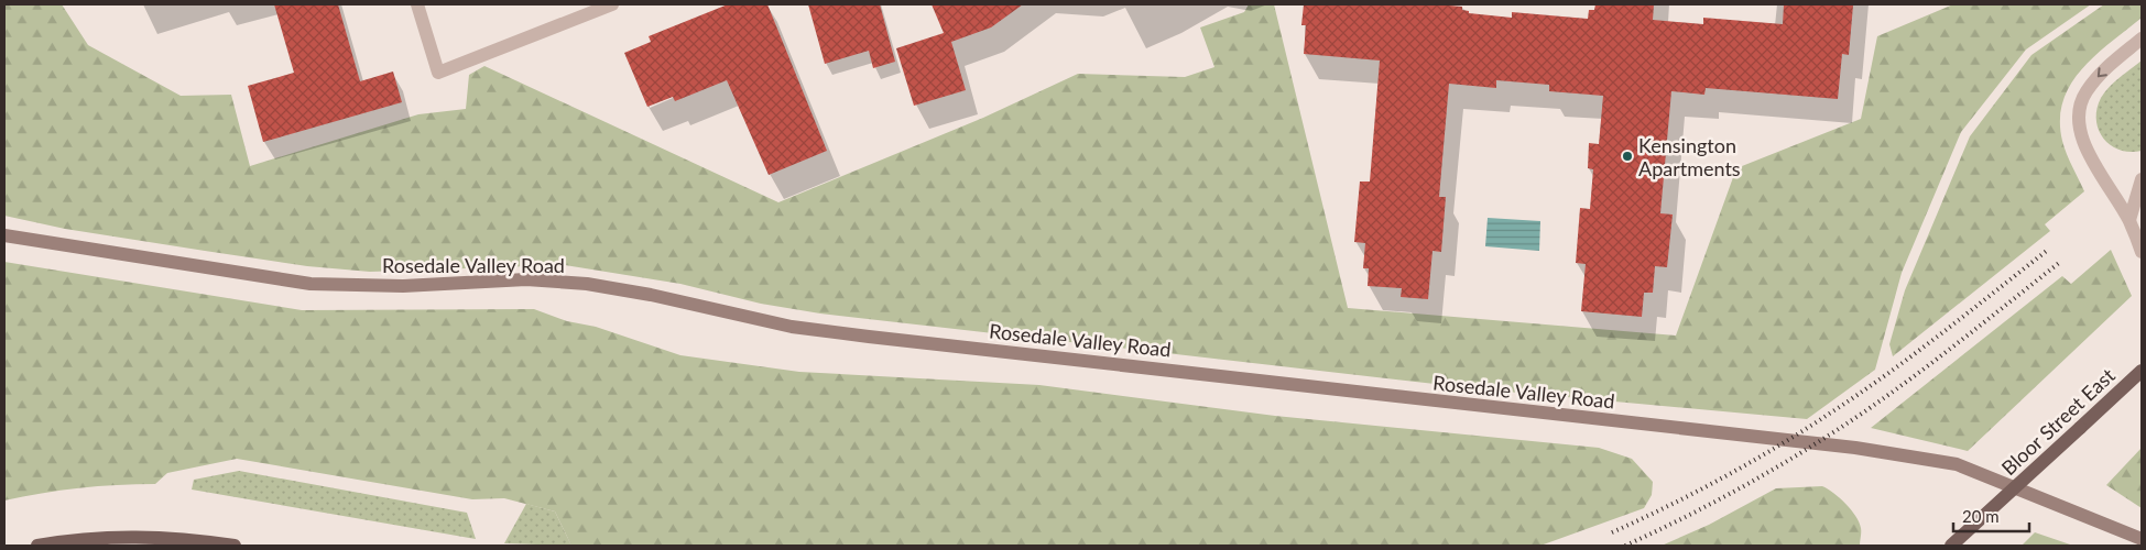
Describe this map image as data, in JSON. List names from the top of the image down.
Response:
{
  "streets": {
    "main road": ["Bloor Street East"],
    "street": ["Rosedale Valley Road"]
  },
  "places": ["Kensington Apartments"],
  "scale_bar": "20 m"
}
